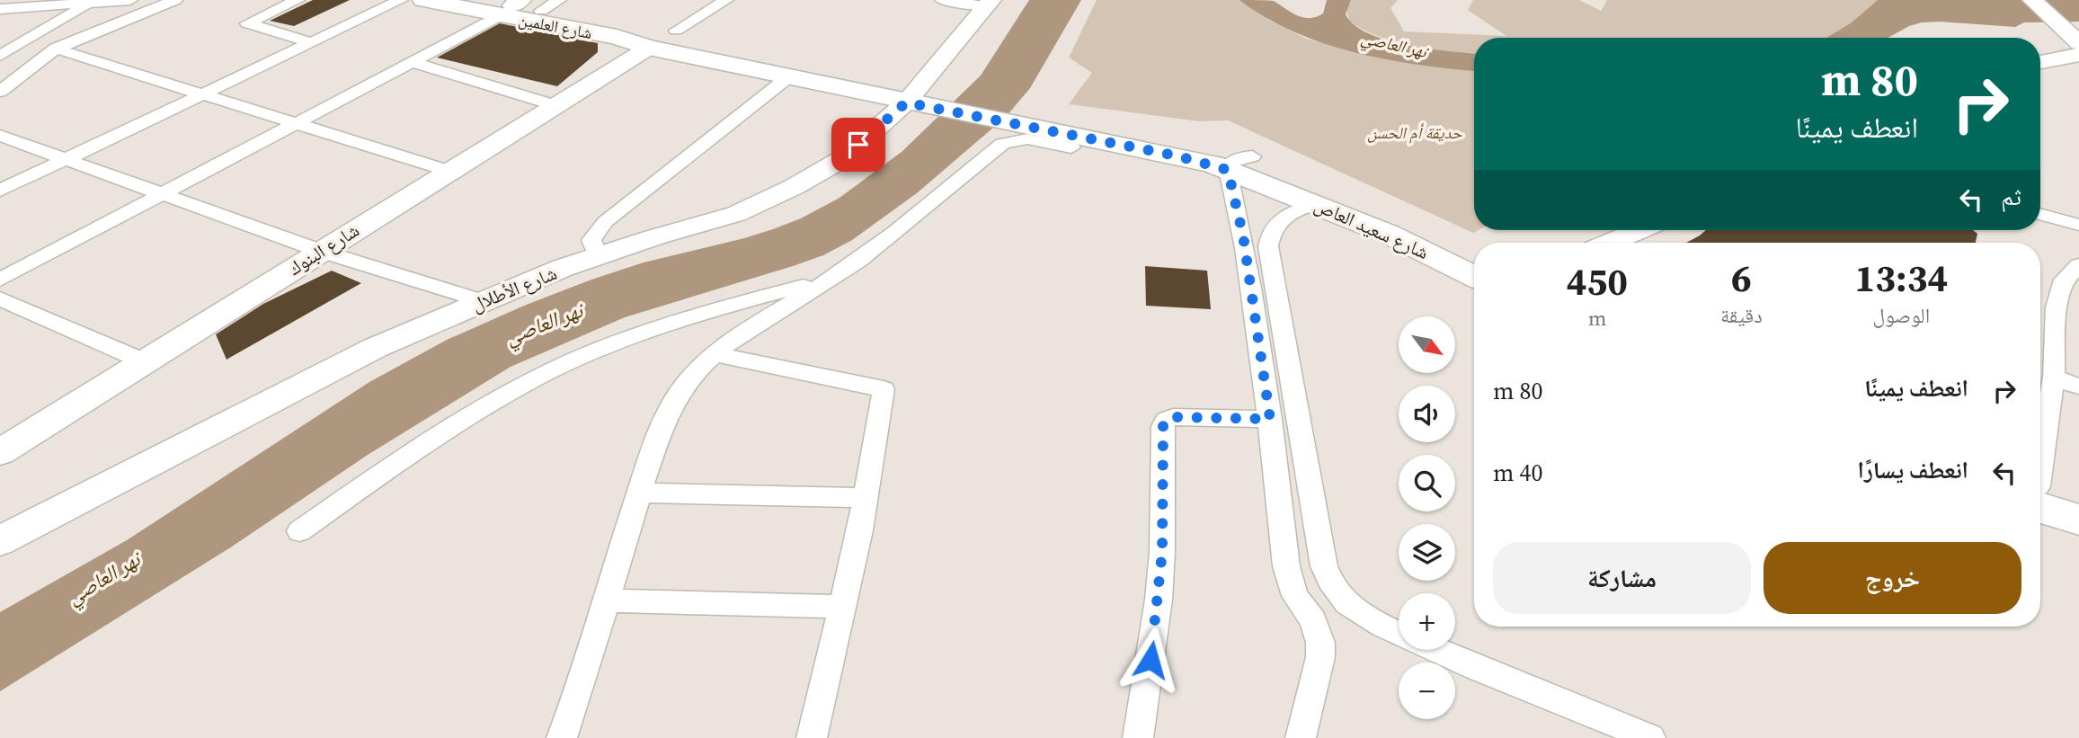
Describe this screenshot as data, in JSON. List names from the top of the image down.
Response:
{
  "streets": {
    "main road": [
      "شارع العلمين",
      "شارع سعيد العاص",
      "شارع البنوك",
      "شارع الأطلال"
    ]
  },
  "crossings": [
    ["شارع العلمين", "شارع البنوك"],
    ["شارع العلمين", "شارع الأطلال"]
  ],
  "water": ["نهر العاصي"],
  "parks": ["حديقة أم الحسن"],
  "north": "bottom right",
  "page": {
    "turn": ["80 m", "انعطف يمينًا"],
    "then": "ثم",
    "eta": [
      "13:34",
      "الوصول",
      "6",
      "دقيقة",
      "450",
      "m"
    ],
    "map_buttons": ["+", "−"],
    "list": [
      {
        "name": "انعطف يمينًا",
        "value": "80 m"
      },
      {
        "name": "انعطف يسارًا",
        "value": "40 m"
      }
    ],
    "buttons": ["خروج", "مشاركة"]
  }
}
